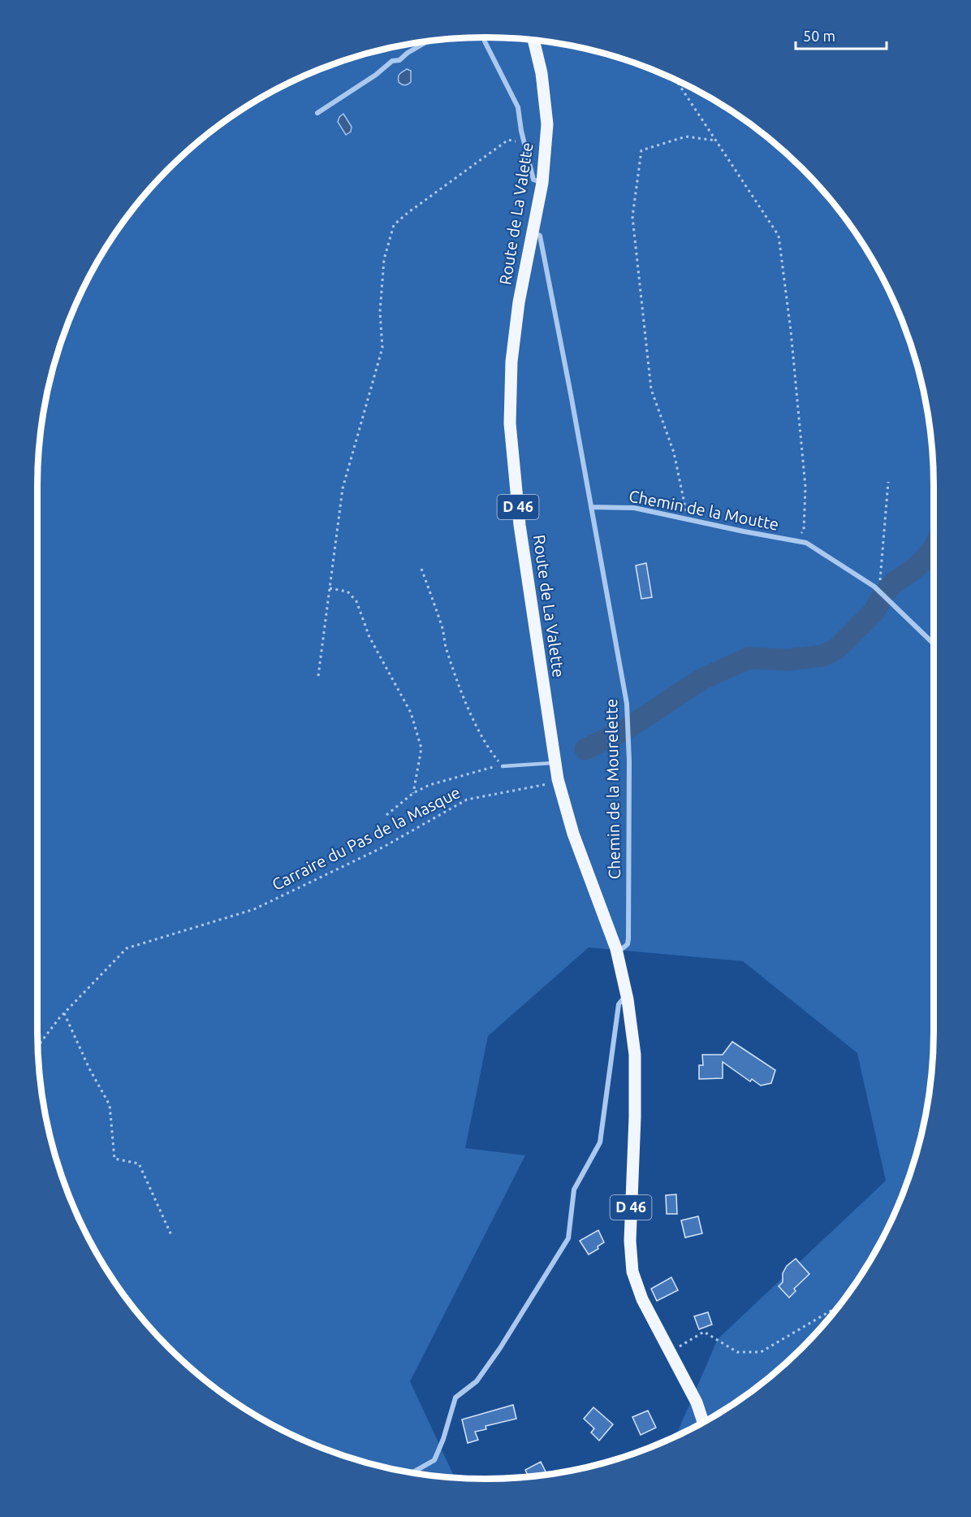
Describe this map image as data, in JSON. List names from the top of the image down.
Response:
{
  "streets": {
    "main road": ["Route de La Valette", "D 46"],
    "street": ["Chemin de la Moutte", "Chemin de la Mourelette"],
    "path": ["Carraire du Pas de la Masque"]
  },
  "crossings": [
    ["Route de La Valette", "D 46"],
    ["Route de La Valette", "Chemin de la Mourelette"],
    ["Route de La Valette", "Carraire du Pas de la Masque"],
    ["Chemin de la Moutte", "Chemin de la Mourelette"]
  ],
  "scale_bar": "50 m"
}
